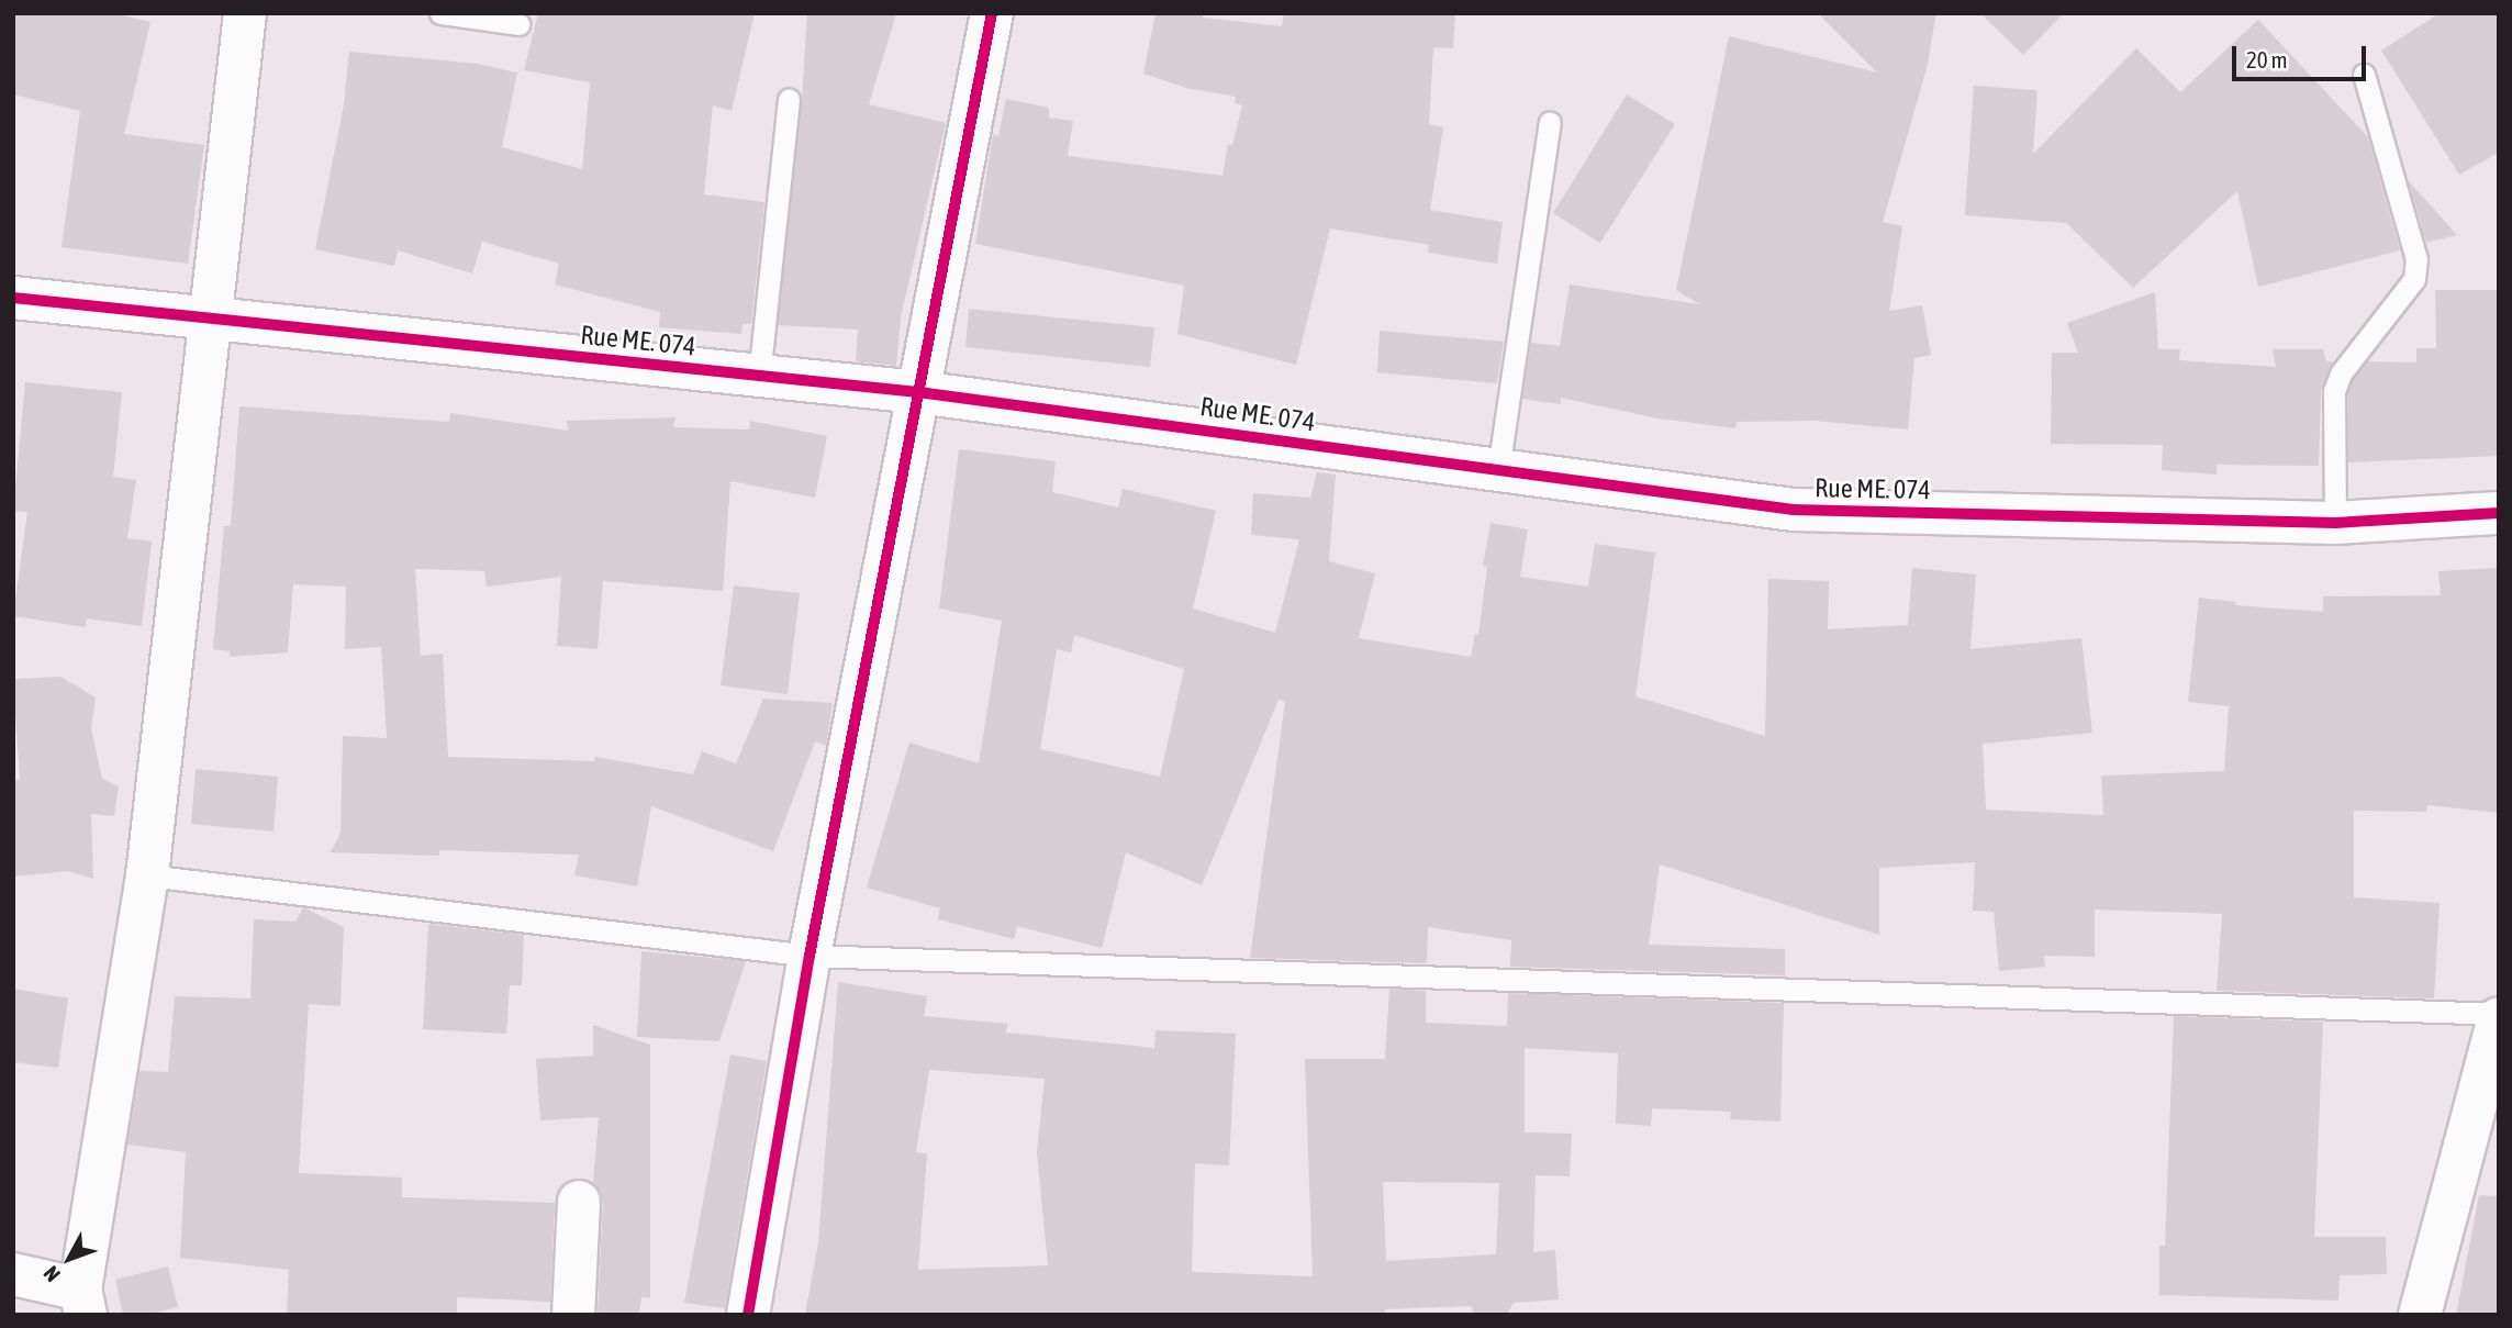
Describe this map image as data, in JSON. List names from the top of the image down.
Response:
{
  "streets": {
    "street": ["Rue ME. 074"]
  },
  "scale_bar": "20 m",
  "north": "bottom left"
}
